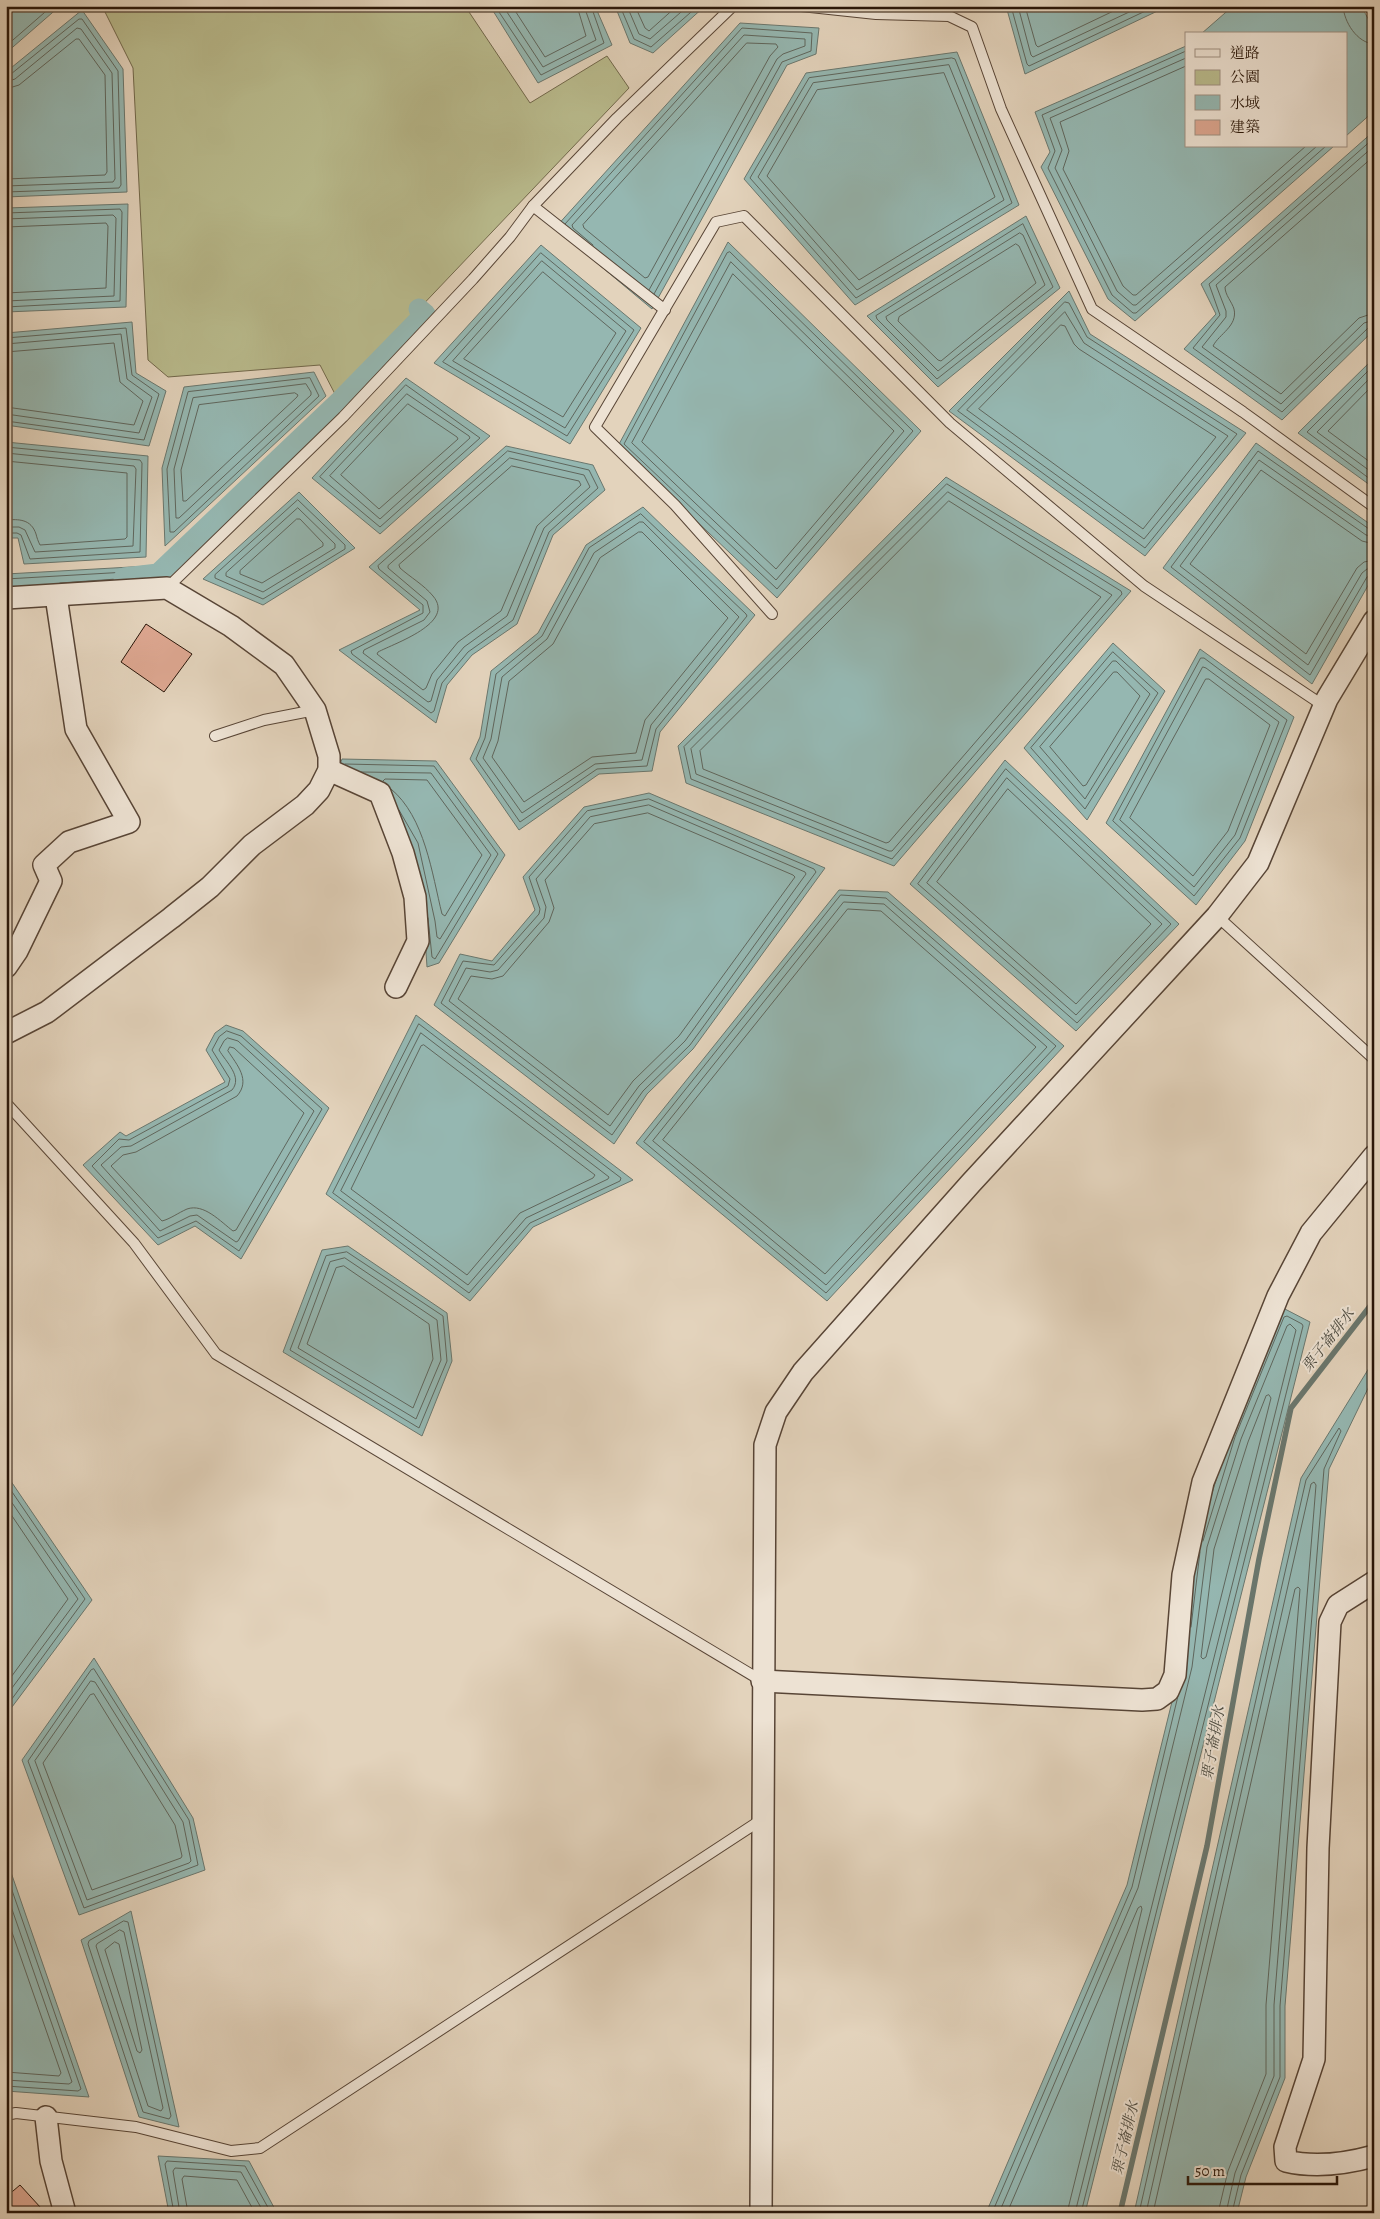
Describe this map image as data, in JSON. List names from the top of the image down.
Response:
{
  "water": ["栗子崙排水"],
  "legend": [
    "道路",
    "公園",
    "水域",
    "建築"
  ],
  "scale_bar": "50 m"
}
